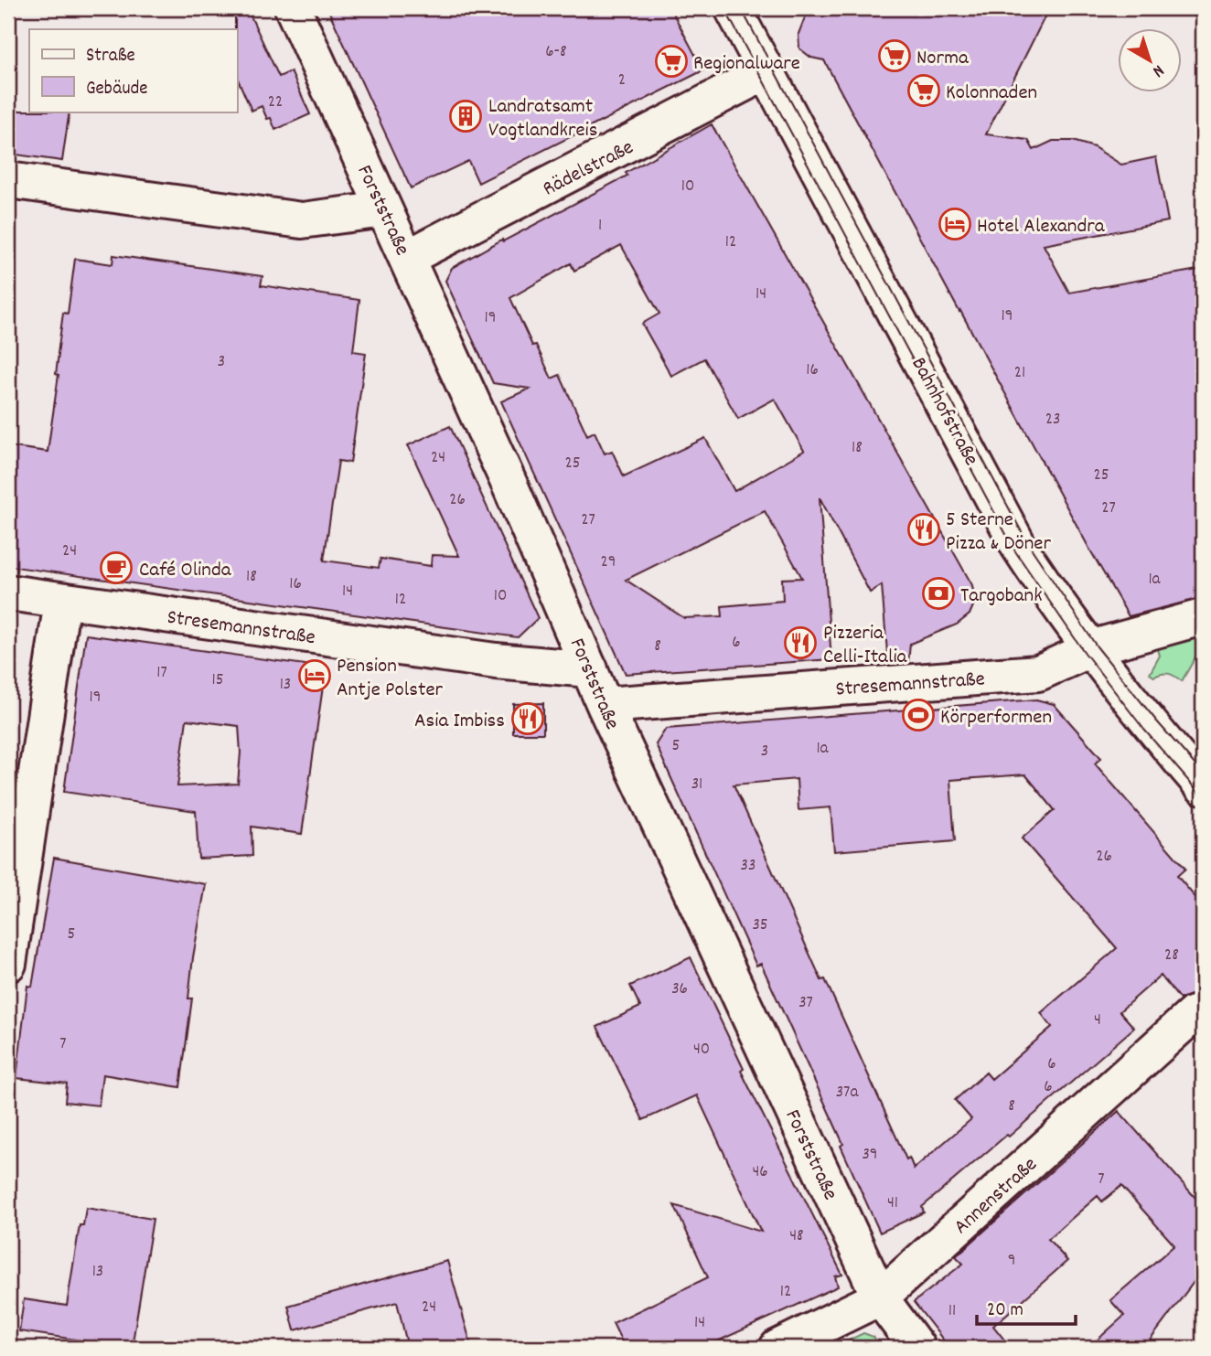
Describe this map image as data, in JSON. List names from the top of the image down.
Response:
{
  "streets": {
    "street": [
      "Rädelstraße",
      "Forststraße",
      "Bahnhofstraße",
      "Stresemannstraße",
      "Annenstraße"
    ]
  },
  "crossings": [
    ["Rädelstraße", "Forststraße"],
    ["Rädelstraße", "Bahnhofstraße"],
    ["Forststraße", "Stresemannstraße"],
    ["Forststraße", "Annenstraße"],
    ["Bahnhofstraße", "Stresemannstraße"]
  ],
  "places": {
    "supermarket": ["Norma", "Regionalware", "Kolonnaden"],
    "building": ["Landratsamt Vogtlandkreis"],
    "hotel": ["Hotel Alexandra", "Pension Antje Polster"],
    "restaurant": ["5 Sterne Pizza & Döner", "Pizzeria Celli-Italia", "Asia Imbiss"],
    "cafe": ["Café Olinda"],
    "bank": ["Targobank"],
    "sports": ["Körperformen"]
  },
  "house_numbers": [
    "6-8",
    "2",
    "22",
    "10",
    "1",
    "12",
    "14",
    "19",
    "19",
    "3",
    "16",
    "21",
    "23",
    "18",
    "24",
    "25",
    "25",
    "26",
    "27",
    "27",
    "24",
    "29",
    "18",
    "1a",
    "16",
    "14",
    "10",
    "12",
    "6",
    "8",
    "17",
    "15",
    "13",
    "19",
    "5",
    "1a",
    "3",
    "31",
    "26",
    "33",
    "35",
    "5",
    "28",
    "36",
    "37",
    "4",
    "7",
    "40",
    "6",
    "6",
    "37a",
    "8",
    "39",
    "46",
    "7",
    "41",
    "48",
    "9",
    "13",
    "12",
    "24",
    "11",
    "14"
  ],
  "legend": ["Straße", "Gebäude"],
  "scale_bar": "20 m",
  "north": "bottom right"
}
